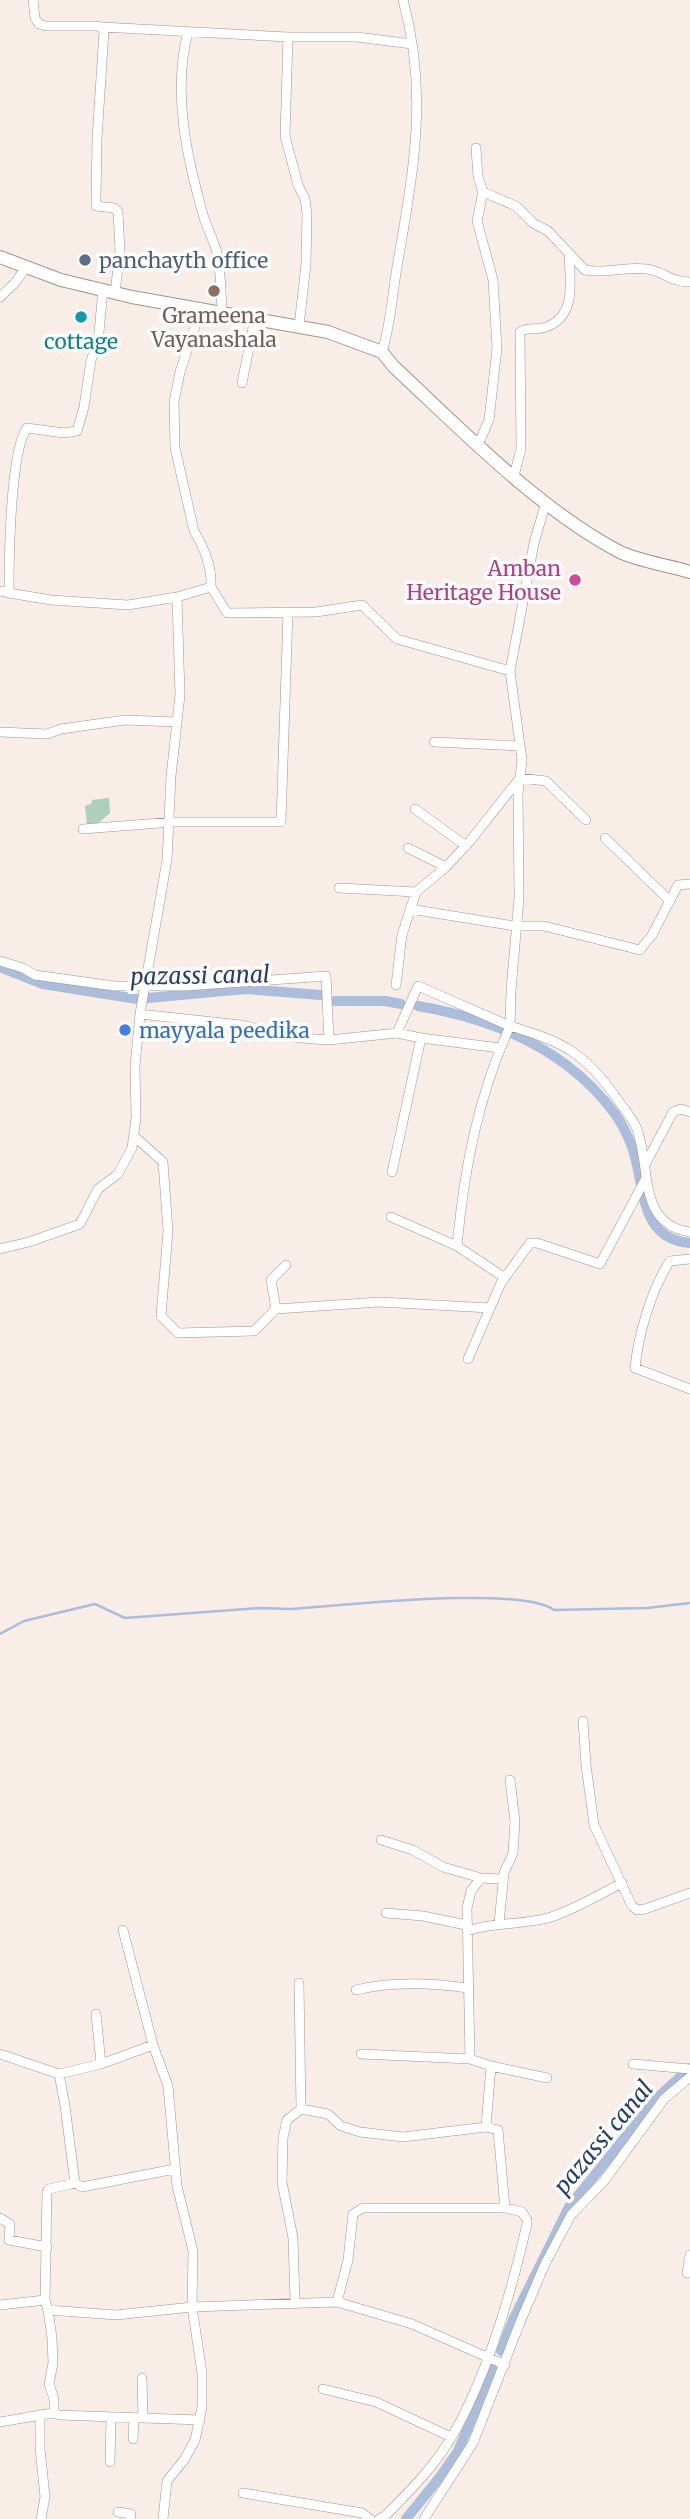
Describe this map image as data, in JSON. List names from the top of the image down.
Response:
{
  "water": ["pazassi canal"],
  "places": [
    "panchayth office",
    "Grameena Vayanashala",
    "cottage",
    "Amban Heritage House",
    "mayyala peedika"
  ]
}
